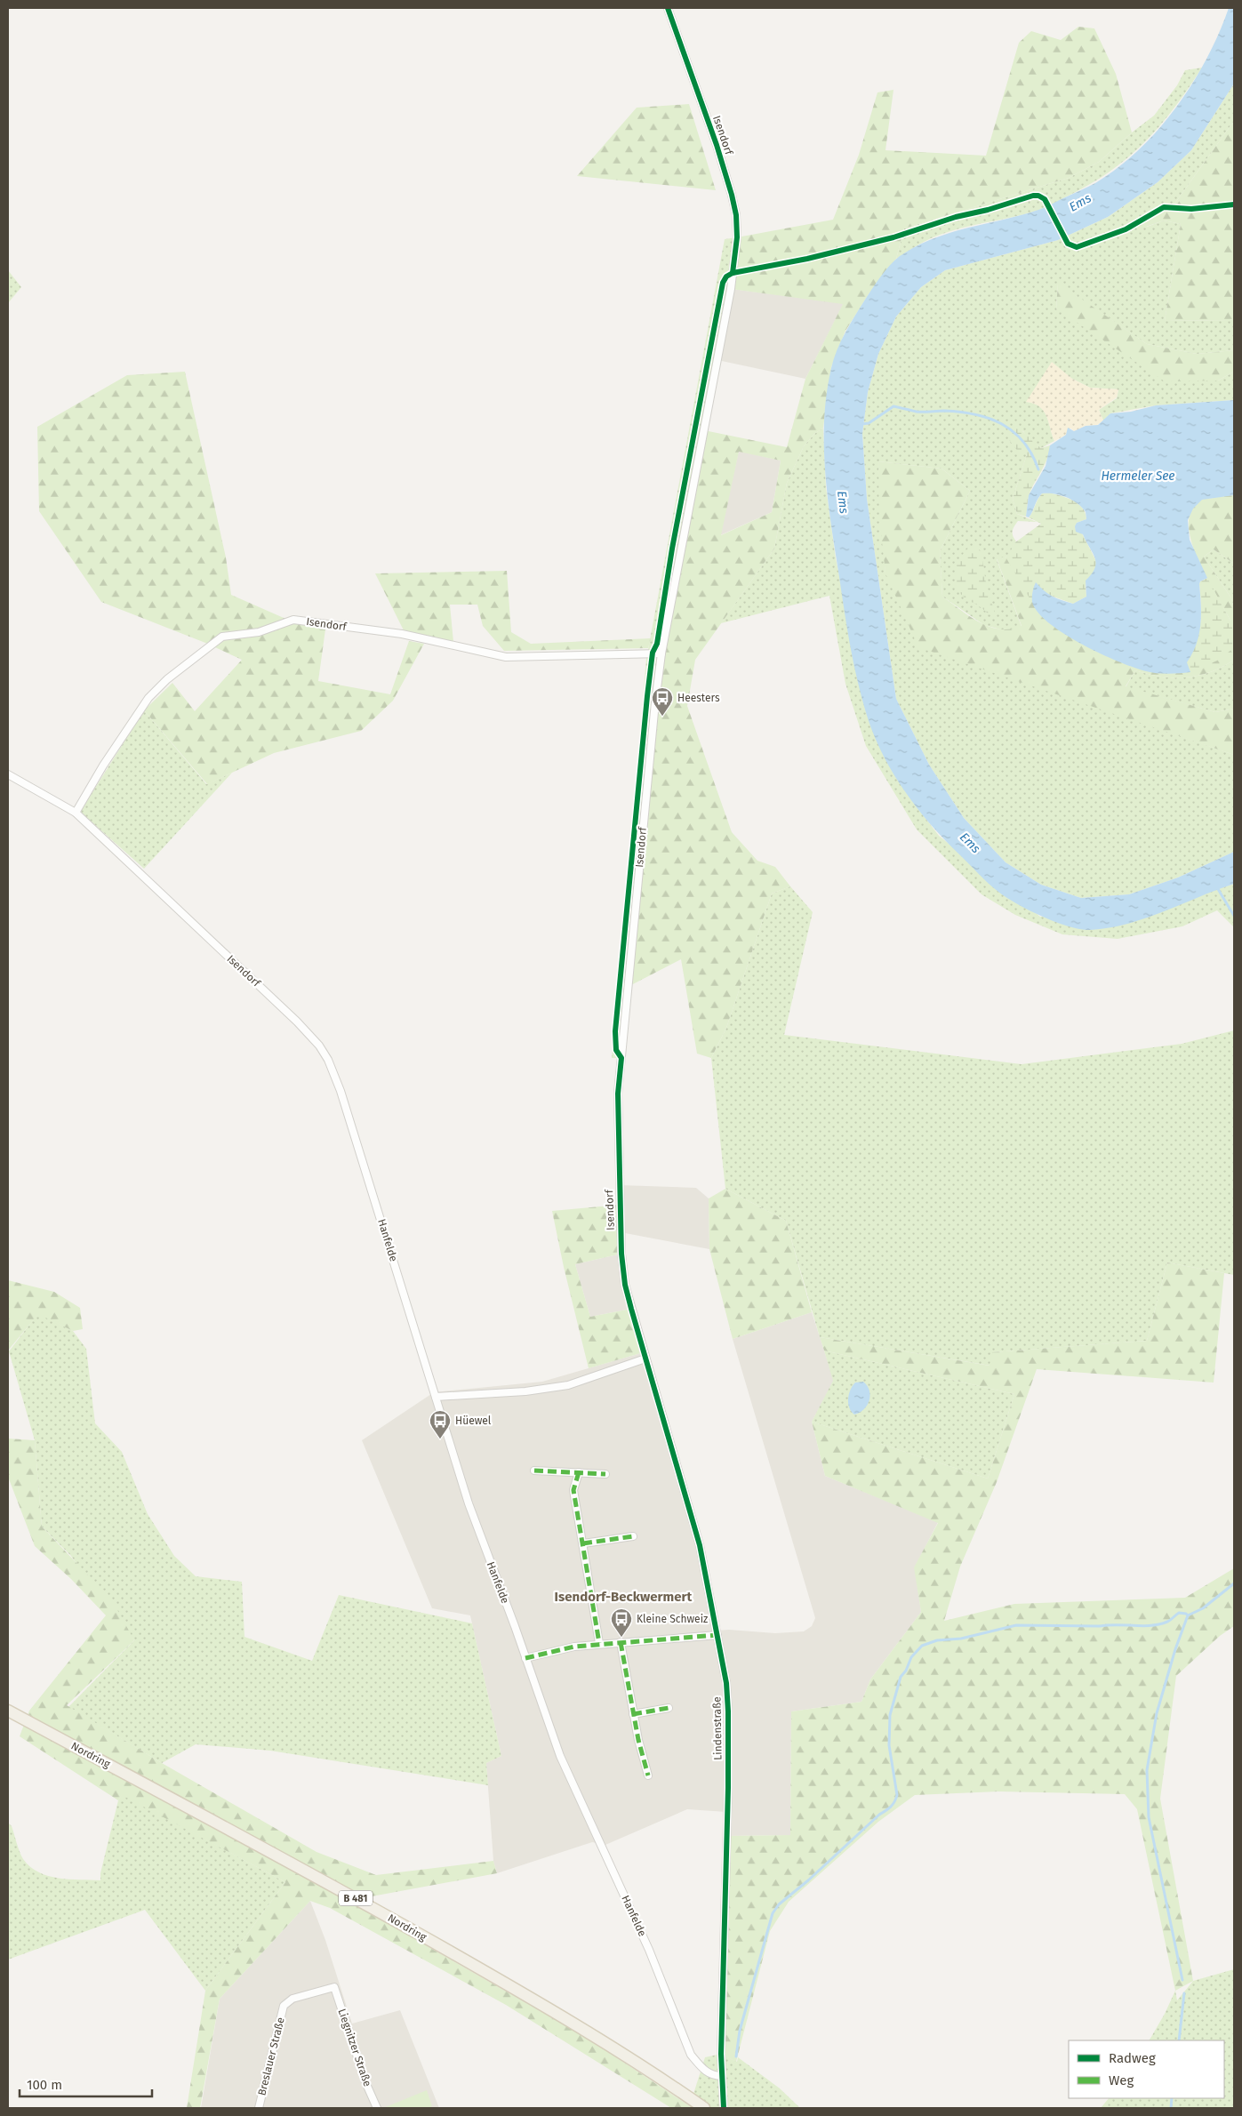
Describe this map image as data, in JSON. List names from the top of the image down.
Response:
{
  "streets": {
    "main road": ["Nordring", "B 481"],
    "street": [
      "Isendorf",
      "Hanfelde",
      "Lindenstraße",
      "Liegnitzer Straße",
      "Breslauer Straße"
    ]
  },
  "crossings": [
    ["Isendorf", "Hanfelde"],
    ["Isendorf", "Lindenstraße"],
    ["Hanfelde", "Lindenstraße"],
    ["Liegnitzer Straße", "Breslauer Straße"]
  ],
  "districts": ["Isendorf-Beckwermert"],
  "water": ["Ems", "Hermeler See"],
  "places": {
    "bus stop": ["Heesters", "Hüewel", "Kleine Schweiz"]
  },
  "legend": ["Radweg", "Weg"],
  "scale_bar": "100 m"
}
